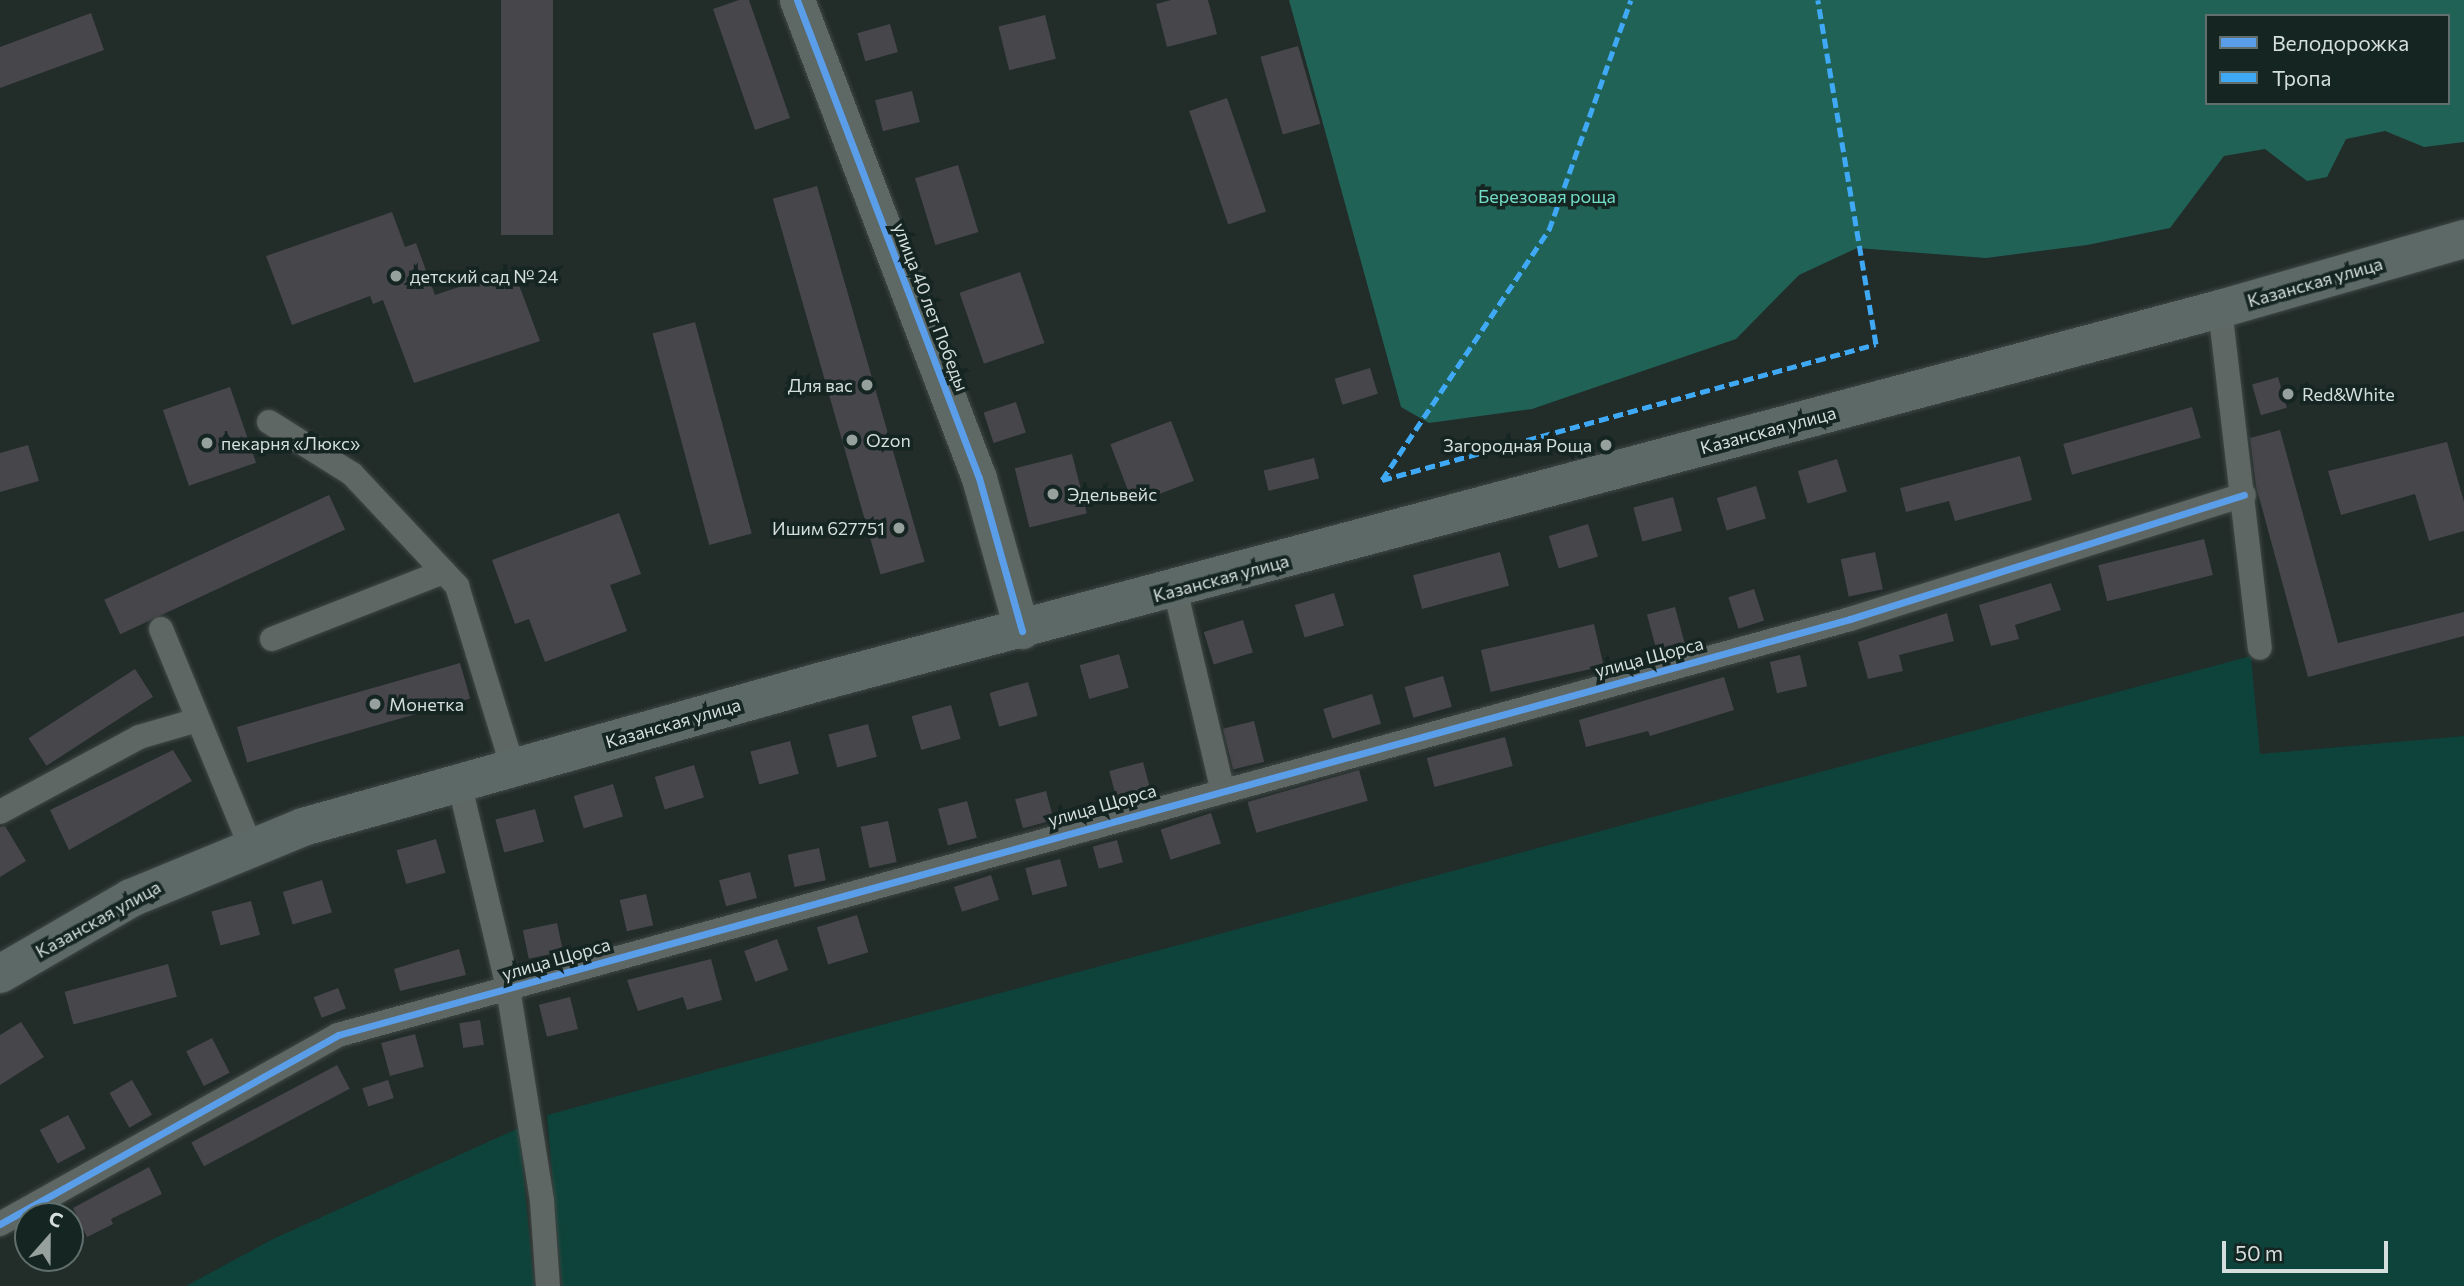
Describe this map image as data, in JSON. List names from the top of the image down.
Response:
{
  "streets": {
    "main road": ["Казанская улица"],
    "street": ["улица 40 лет Победы", "улица Щорса"]
  },
  "crossings": [
    ["Казанская улица", "улица 40 лет Победы"]
  ],
  "parks": ["Березовая роща"],
  "places": [
    "детский сад № 24",
    "Для вас",
    "Red&White",
    "Ozon",
    "пекарня «Люкс»",
    "Загородная Роща",
    "Эдельвейс",
    "Ишим 627751",
    "Монетка"
  ],
  "legend": ["Велодорожка", "Тропа"],
  "scale_bar": "50 m",
  "north": "top"
}
